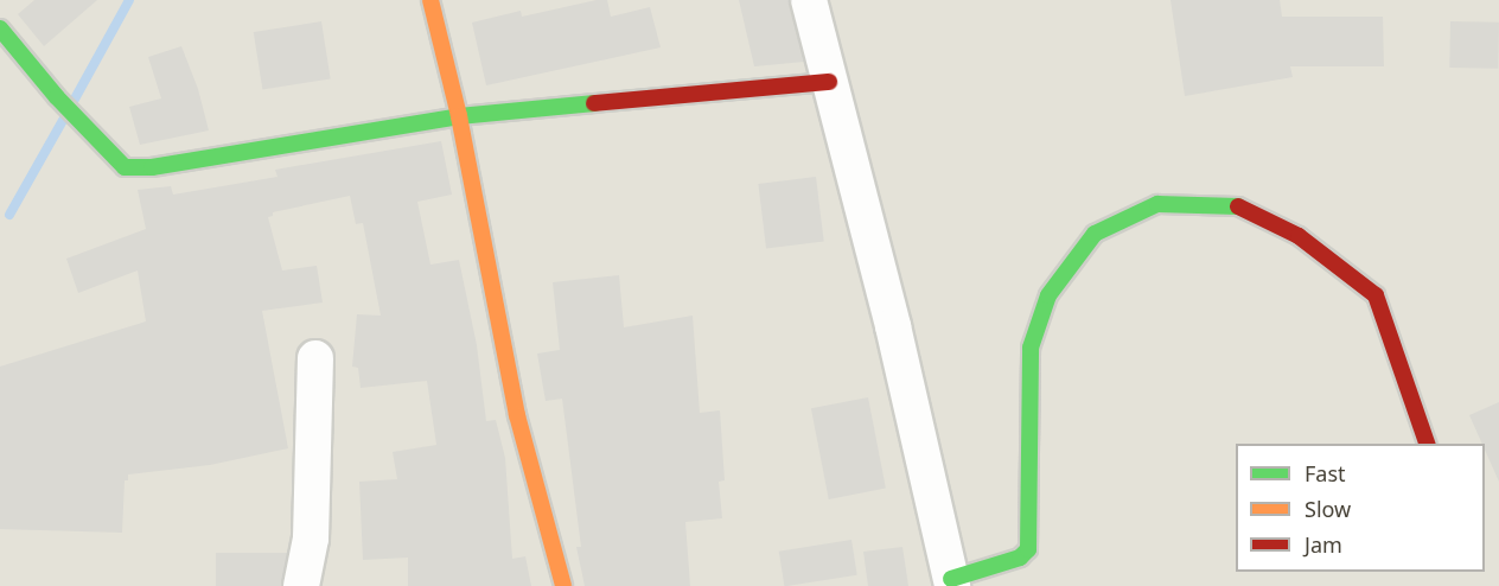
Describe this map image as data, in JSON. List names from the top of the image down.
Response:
{
  "legend": ["Fast", "Slow", "Jam"]
}
